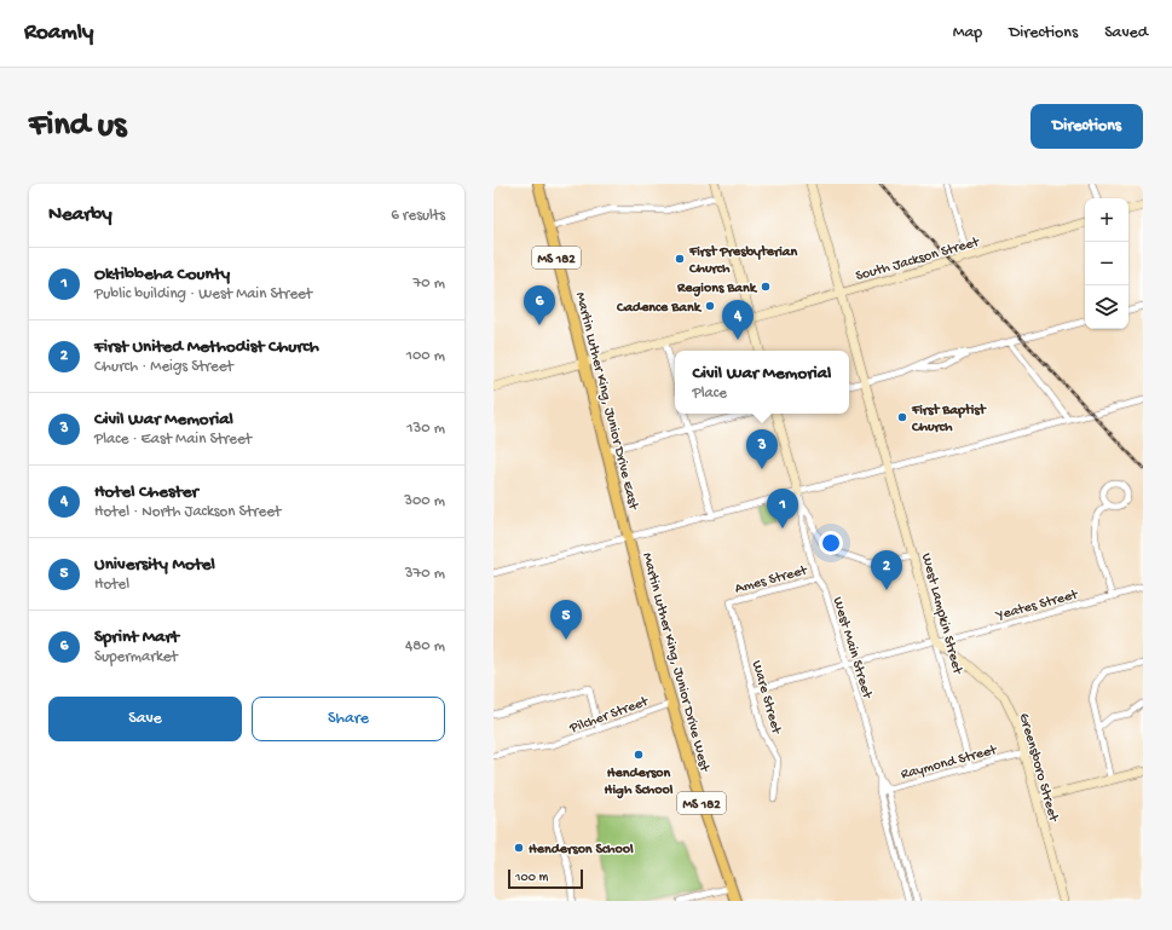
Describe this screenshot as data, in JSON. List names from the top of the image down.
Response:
{
  "streets": {
    "main road": ["MS 182", "Martin Luther King, Junior Drive East", "Martin Luther King, Junior Drive West"],
    "street": [
      "South Jackson Street",
      "Ames Street",
      "Yeates Street",
      "West Lampkin Street",
      "West Main Street",
      "Ware Street",
      "Pilcher Street",
      "Raymond Street",
      "Greensboro Street"
    ]
  },
  "crossings": [
    ["South Jackson Street", "Martin Luther King, Junior Drive East"],
    ["South Jackson Street", "West Lampkin Street"],
    ["Martin Luther King, Junior Drive East", "Martin Luther King, Junior Drive West"],
    ["Ames Street", "West Main Street"],
    ["Ames Street", "Ware Street"],
    ["Yeates Street", "West Lampkin Street"],
    ["Yeates Street", "West Main Street"],
    ["Yeates Street", "Ware Street"],
    ["Yeates Street", "Greensboro Street"],
    ["West Lampkin Street", "Raymond Street"],
    ["West Lampkin Street", "Greensboro Street"],
    ["West Main Street", "Raymond Street"],
    ["Martin Luther King, Junior Drive West", "Pilcher Street"],
    ["Raymond Street", "Greensboro Street"]
  ],
  "places": [
    "First Presbyterian Church",
    "Regions Bank",
    "Cadence Bank",
    "First Baptist Church",
    "Henderson High School",
    "Henderson School"
  ],
  "scale_bar": "100 m",
  "page": {
    "header": "Roamly",
    "nav": ["Map", "Directions", "Saved"],
    "buttons": [
      "Directions",
      ["Save", "Share"]
    ],
    "title": "Find us",
    "heading": ["Nearby", "6 results"],
    "map_buttons": ["+", "−"],
    "list": [
      {
        "mark": "1",
        "name": "Oktibbeha County",
        "note": "Public building · West Main Street",
        "value": "70 m"
      },
      {
        "mark": "2",
        "name": "First United Methodist Church",
        "note": "Church · Meigs Street",
        "value": "100 m"
      },
      {
        "mark": "3",
        "name": "Civil War Memorial",
        "note": "Place · East Main Street",
        "value": "130 m"
      },
      {
        "mark": "4",
        "name": "Hotel Chester",
        "note": "Hotel · North Jackson Street",
        "value": "300 m"
      },
      {
        "mark": "5",
        "name": "University Motel",
        "note": "Hotel",
        "value": "370 m"
      },
      {
        "mark": "6",
        "name": "Sprint Mart",
        "note": "Supermarket",
        "value": "480 m"
      }
    ],
    "pins": [
      "6",
      "4",
      "3",
      "1",
      "2",
      "5"
    ],
    "popup": ["Civil War Memorial", "Place"],
    "scale": "100 m"
  }
}
